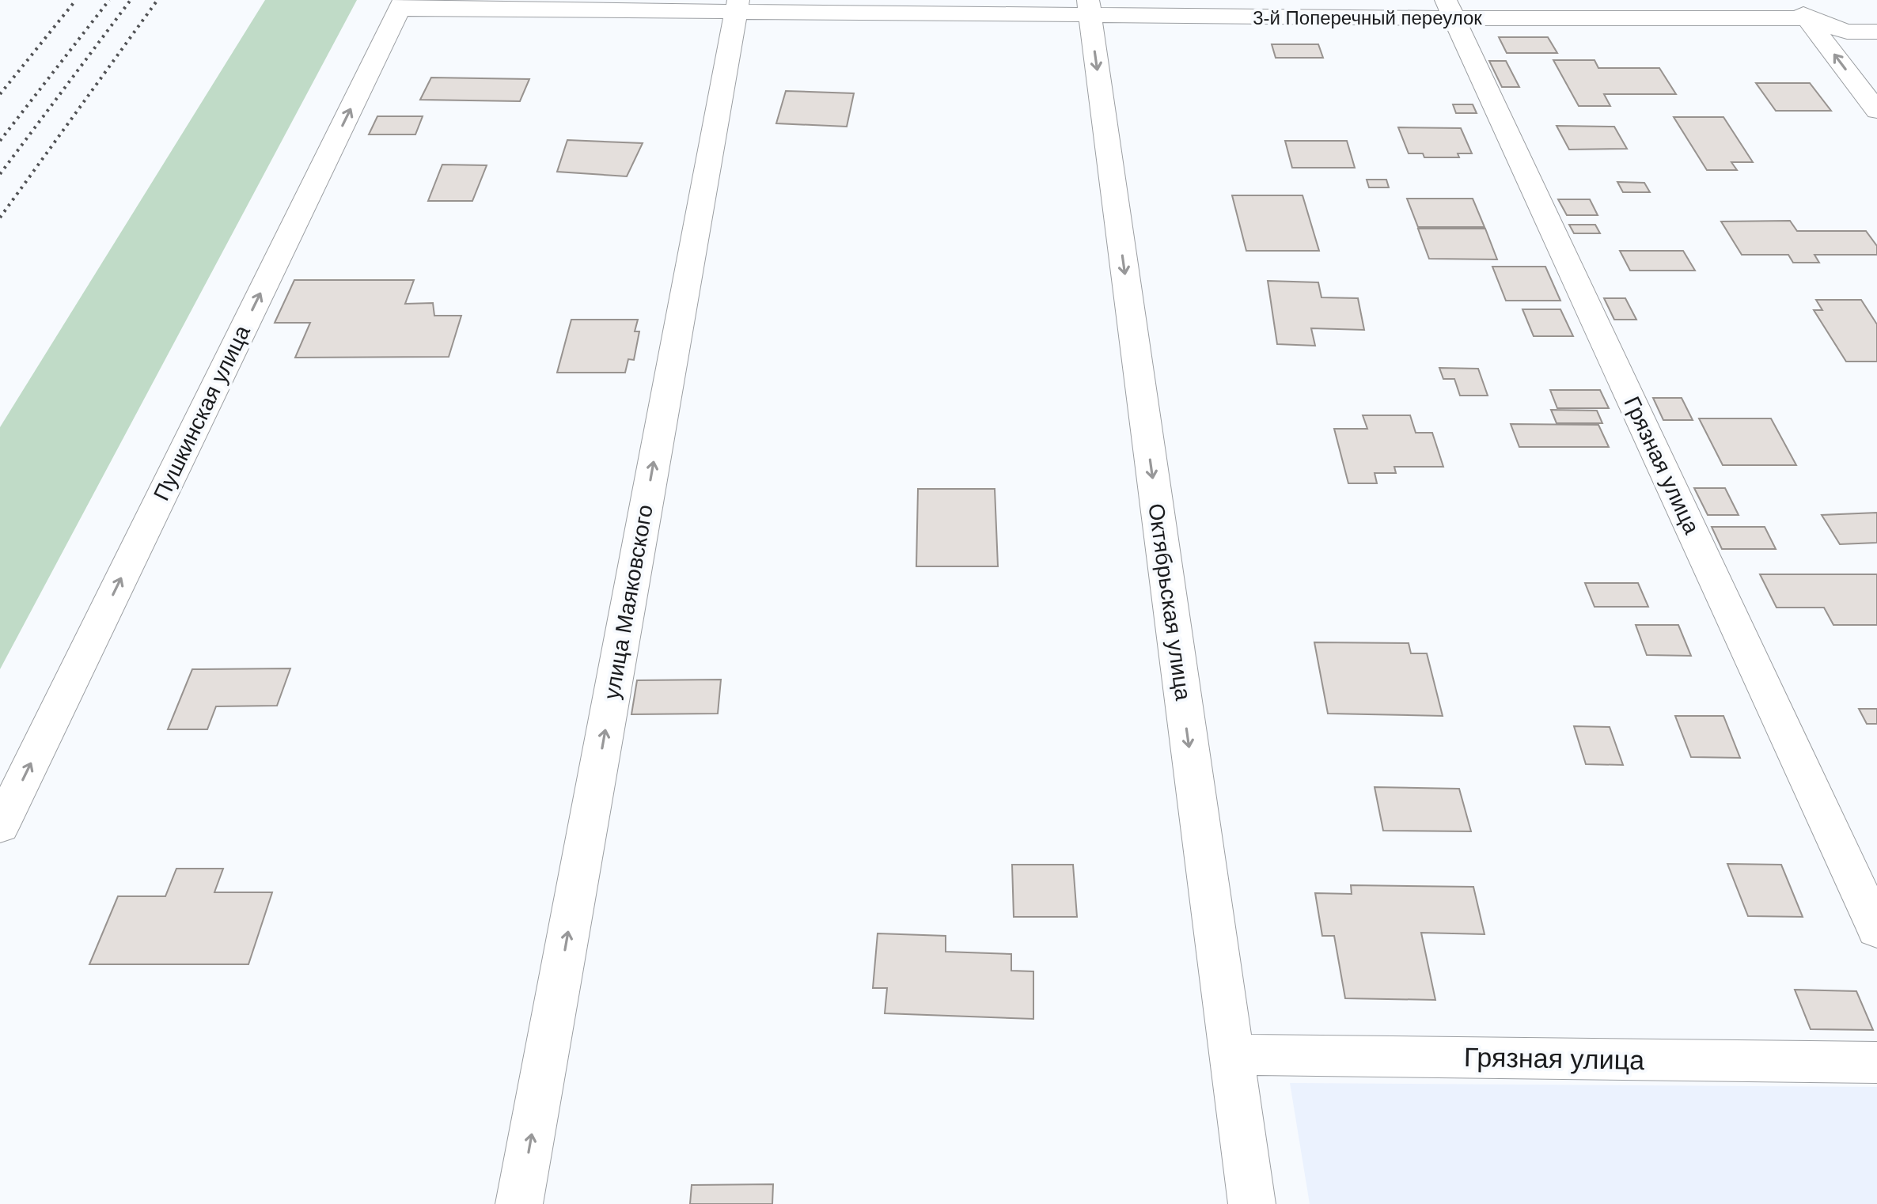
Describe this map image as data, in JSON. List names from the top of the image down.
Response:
{
  "streets": {
    "street": [
      "3-й Поперечный переулок",
      "Пушкинская улица",
      "Грязная улица",
      "улица Маяковского",
      "Октябрьская улица"
    ]
  },
  "crossings": [
    ["3-й Поперечный переулок", "Пушкинская улица"],
    ["3-й Поперечный переулок", "Грязная улица"],
    ["3-й Поперечный переулок", "улица Маяковского"],
    ["3-й Поперечный переулок", "Октябрьская улица"],
    ["Грязная улица", "Октябрьская улица"]
  ],
  "one_way": ["Пушкинская улица", "улица Маяковского", "Октябрьская улица"]
}
